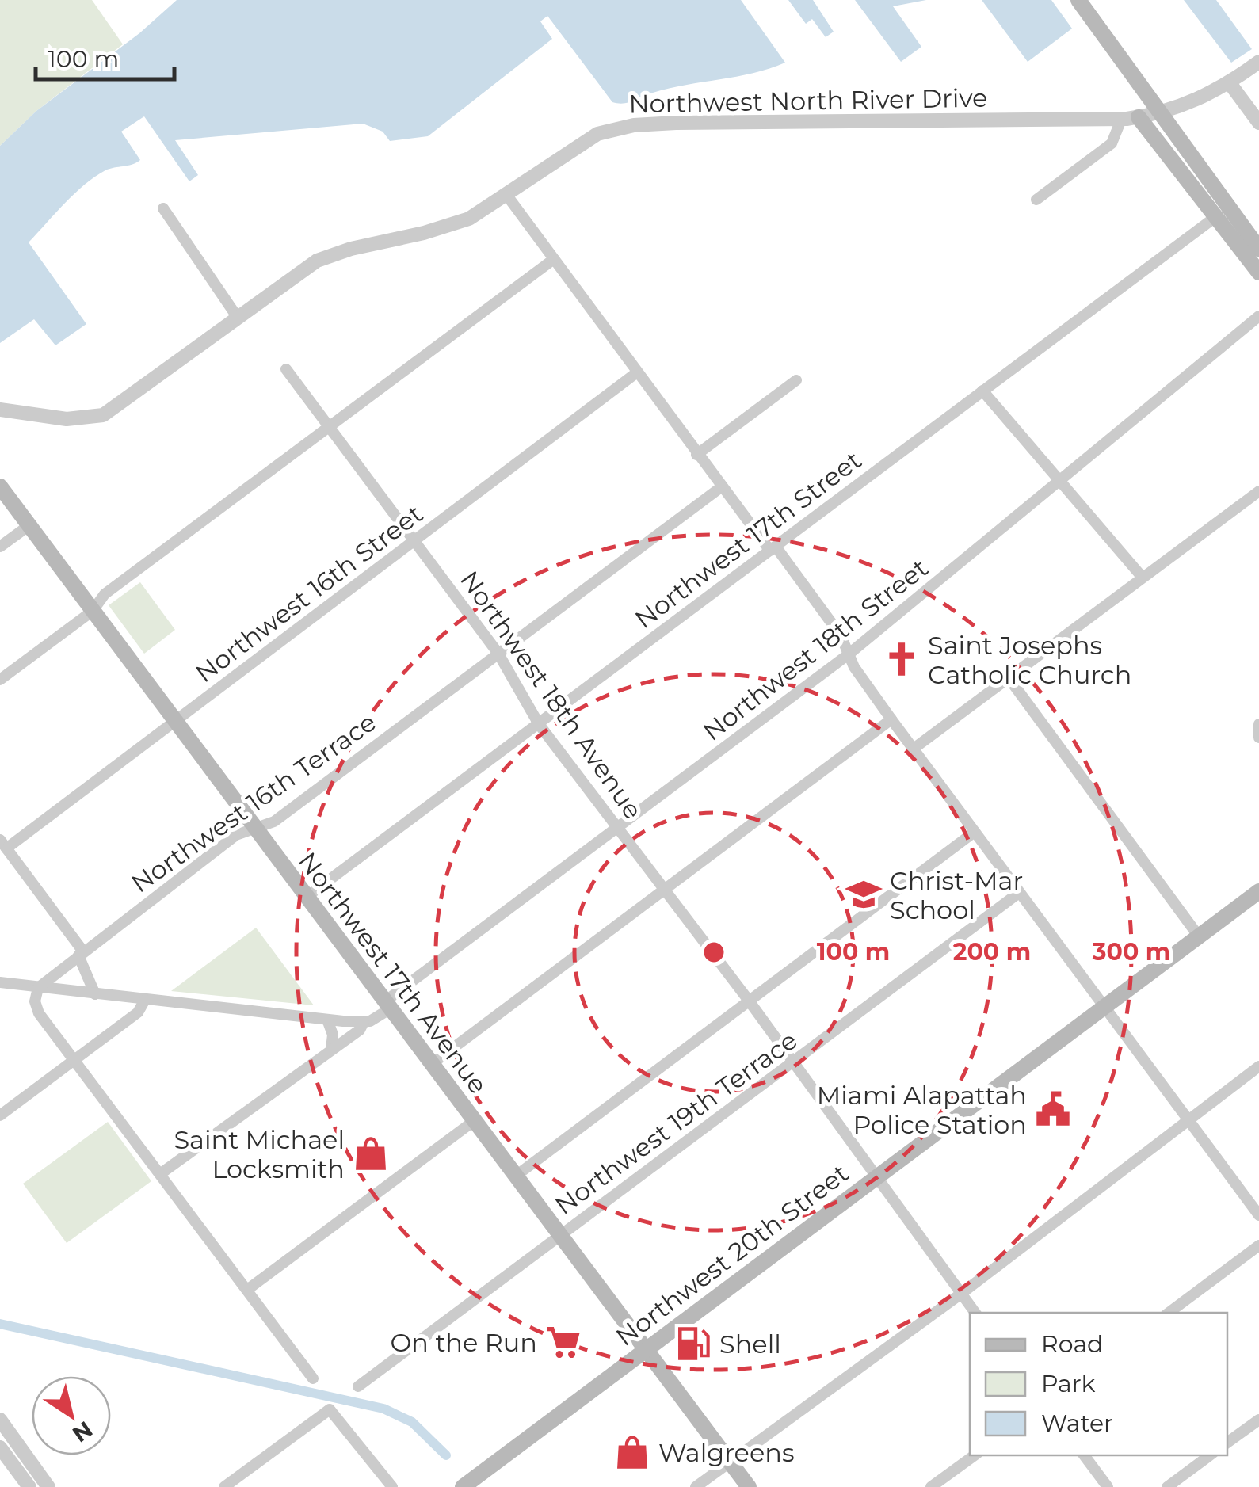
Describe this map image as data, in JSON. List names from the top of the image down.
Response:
{
  "streets": {
    "main road": ["Northwest 17th Avenue", "Northwest 20th Street"],
    "street": [
      "Northwest North River Drive",
      "Northwest 17th Street",
      "Northwest 16th Street",
      "Northwest 18th Street",
      "Northwest 18th Avenue",
      "Northwest 16th Terrace",
      "Northwest 19th Terrace"
    ]
  },
  "crossings": [
    ["Northwest 17th Street", "Northwest 18th Avenue"],
    ["Northwest 17th Street", "Northwest 17th Avenue"],
    ["Northwest 16th Street", "Northwest 18th Avenue"],
    ["Northwest 16th Street", "Northwest 17th Avenue"],
    ["Northwest 18th Street", "Northwest 18th Avenue"],
    ["Northwest 18th Street", "Northwest 17th Avenue"],
    ["Northwest 18th Avenue", "Northwest 16th Terrace"],
    ["Northwest 18th Avenue", "Northwest 19th Terrace"],
    ["Northwest 18th Avenue", "Northwest 20th Street"],
    ["Northwest 16th Terrace", "Northwest 17th Avenue"],
    ["Northwest 17th Avenue", "Northwest 19th Terrace"],
    ["Northwest 17th Avenue", "Northwest 20th Street"]
  ],
  "places": {
    "church": ["Saint Josephs Catholic Church"],
    "school or university": ["Christ-Mar School"],
    "public building": ["Miami Alapattah Police Station"],
    "shop": ["Saint Michael Locksmith", "Walgreens"],
    "supermarket": ["On the Run"],
    "fuel station": ["Shell"]
  },
  "legend": ["Road", "Park", "Water"],
  "scale_bar": "100 m",
  "north": "bottom right",
  "rings": ["100 m", "200 m", "300 m"]
}
